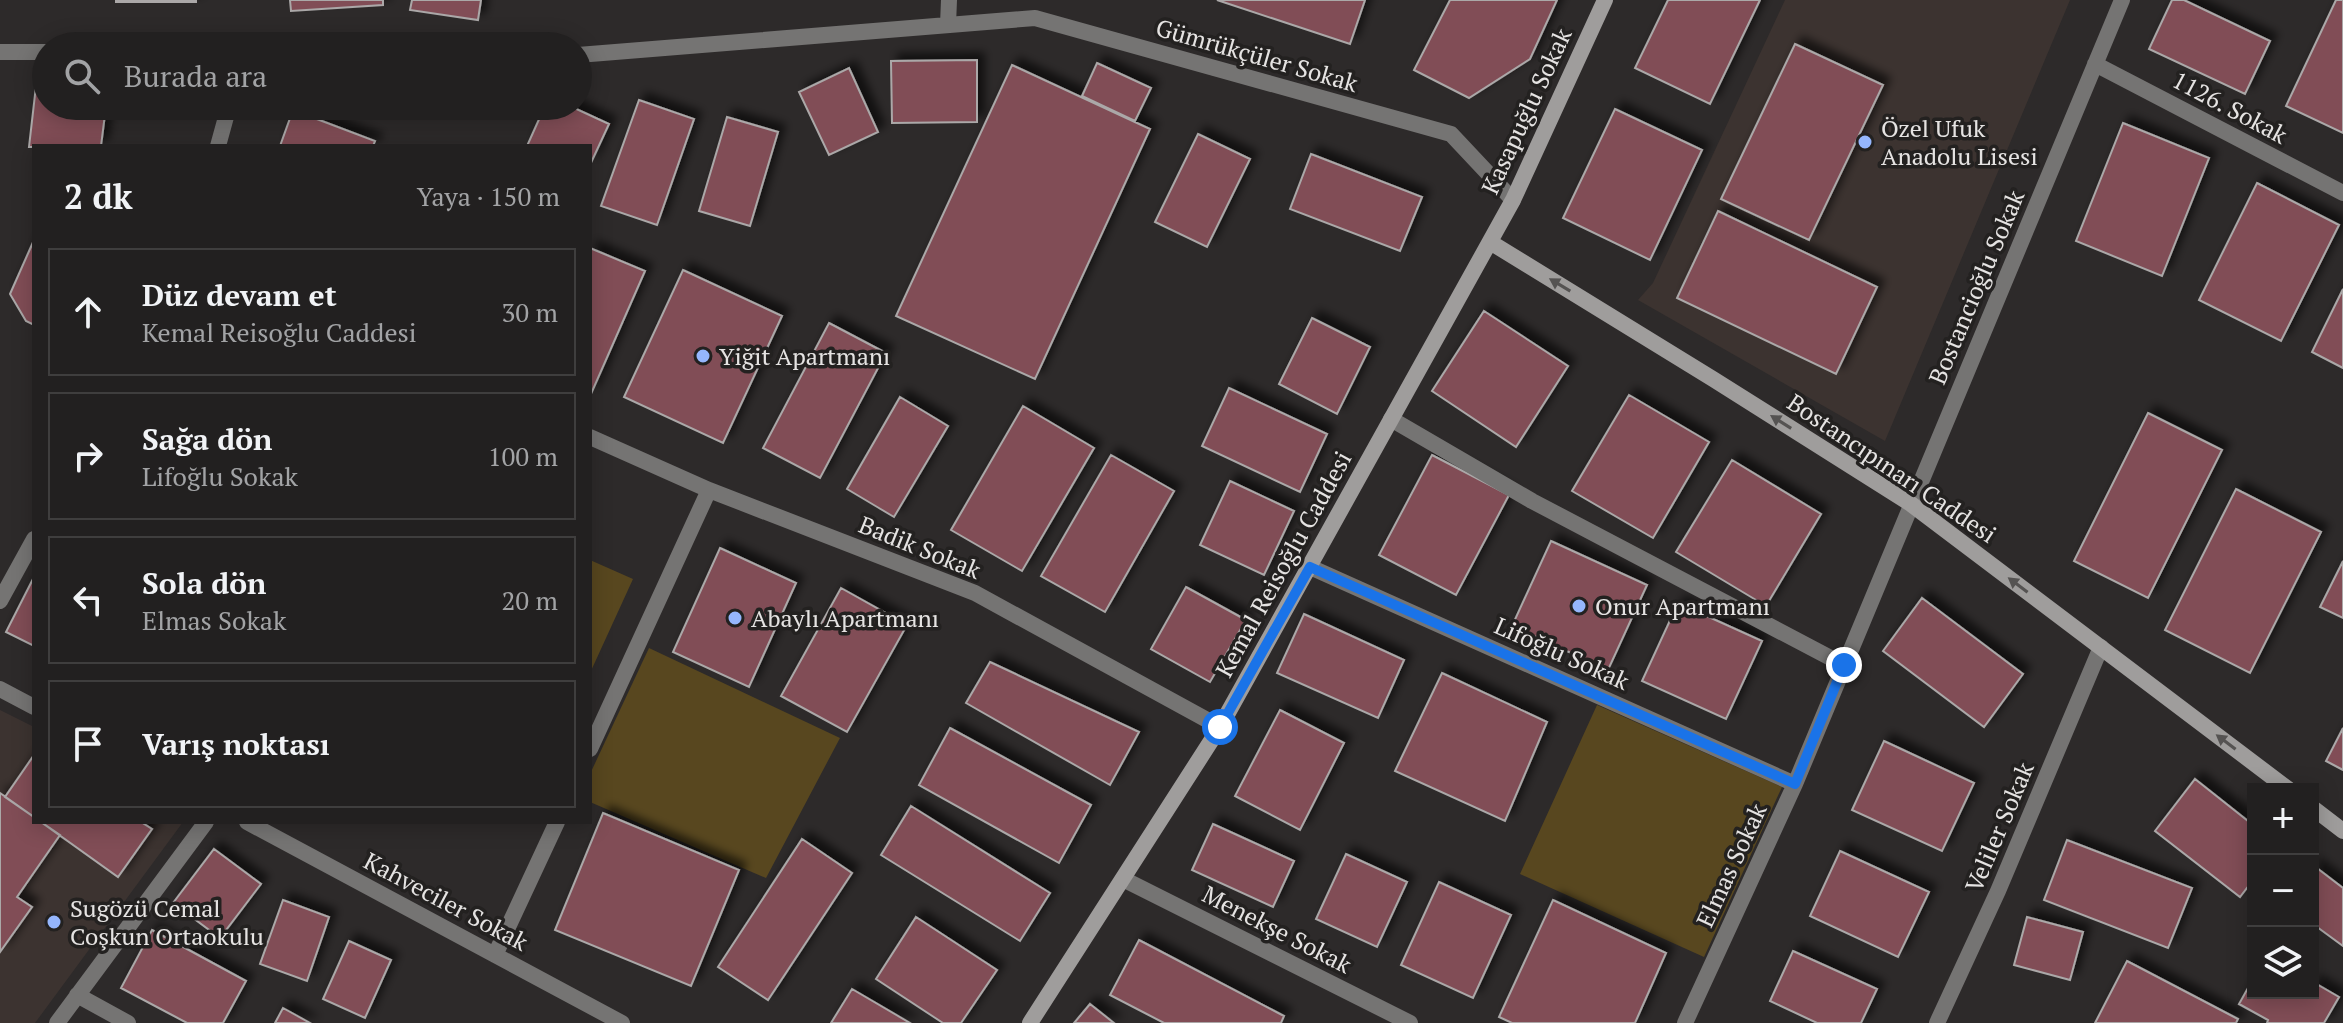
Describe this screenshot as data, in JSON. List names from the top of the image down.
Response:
{
  "streets": {
    "street": [
      "Gümrükçüler Sokak",
      "1126. Sokak",
      "Kasapuğlu Sokak",
      "Bostancioğlu Sokak",
      "Bostancıpınarı Caddesi",
      "Badik Sokak",
      "Kemal Reisoğlu Caddesi",
      "Lifoğlu Sokak",
      "Veliler Sokak",
      "Elmas Sokak",
      "Kahveciler Sokak",
      "Menekşe Sokak"
    ]
  },
  "crossings": [
    ["Gümrükçüler Sokak", "Kasapuğlu Sokak"],
    ["1126. Sokak", "Bostancioğlu Sokak"],
    ["Kasapuğlu Sokak", "Bostancıpınarı Caddesi"],
    ["Kasapuğlu Sokak", "Kemal Reisoğlu Caddesi"],
    ["Bostancioğlu Sokak", "Bostancıpınarı Caddesi"],
    ["Bostancioğlu Sokak", "Elmas Sokak"],
    ["Bostancıpınarı Caddesi", "Kemal Reisoğlu Caddesi"],
    ["Bostancıpınarı Caddesi", "Veliler Sokak"],
    ["Bostancıpınarı Caddesi", "Elmas Sokak"],
    ["Badik Sokak", "Kemal Reisoğlu Caddesi"],
    ["Kemal Reisoğlu Caddesi", "Lifoğlu Sokak"],
    ["Kemal Reisoğlu Caddesi", "Menekşe Sokak"],
    ["Lifoğlu Sokak", "Elmas Sokak"]
  ],
  "one_way": ["Bostancıpınarı Caddesi"],
  "places": [
    "Özel Ufuk Anadolu Lisesi",
    "Yiğit Apartmanı",
    "Onur Apartmanı",
    "Abaylı Apartmanı",
    "Sugözü Cemal Coşkun Ortaokulu"
  ],
  "page": {
    "search": "Burada ara",
    "heading": ["2 dk", "Yaya · 150 m"],
    "list": [
      ["Düz devam et", "Kemal Reisoğlu Caddesi", "30 m"],
      ["Sağa dön", "Lifoğlu Sokak", "100 m"],
      ["Sola dön", "Elmas Sokak", "20 m"],
      "Varış noktası"
    ],
    "map_buttons": ["+", "−"]
  }
}
